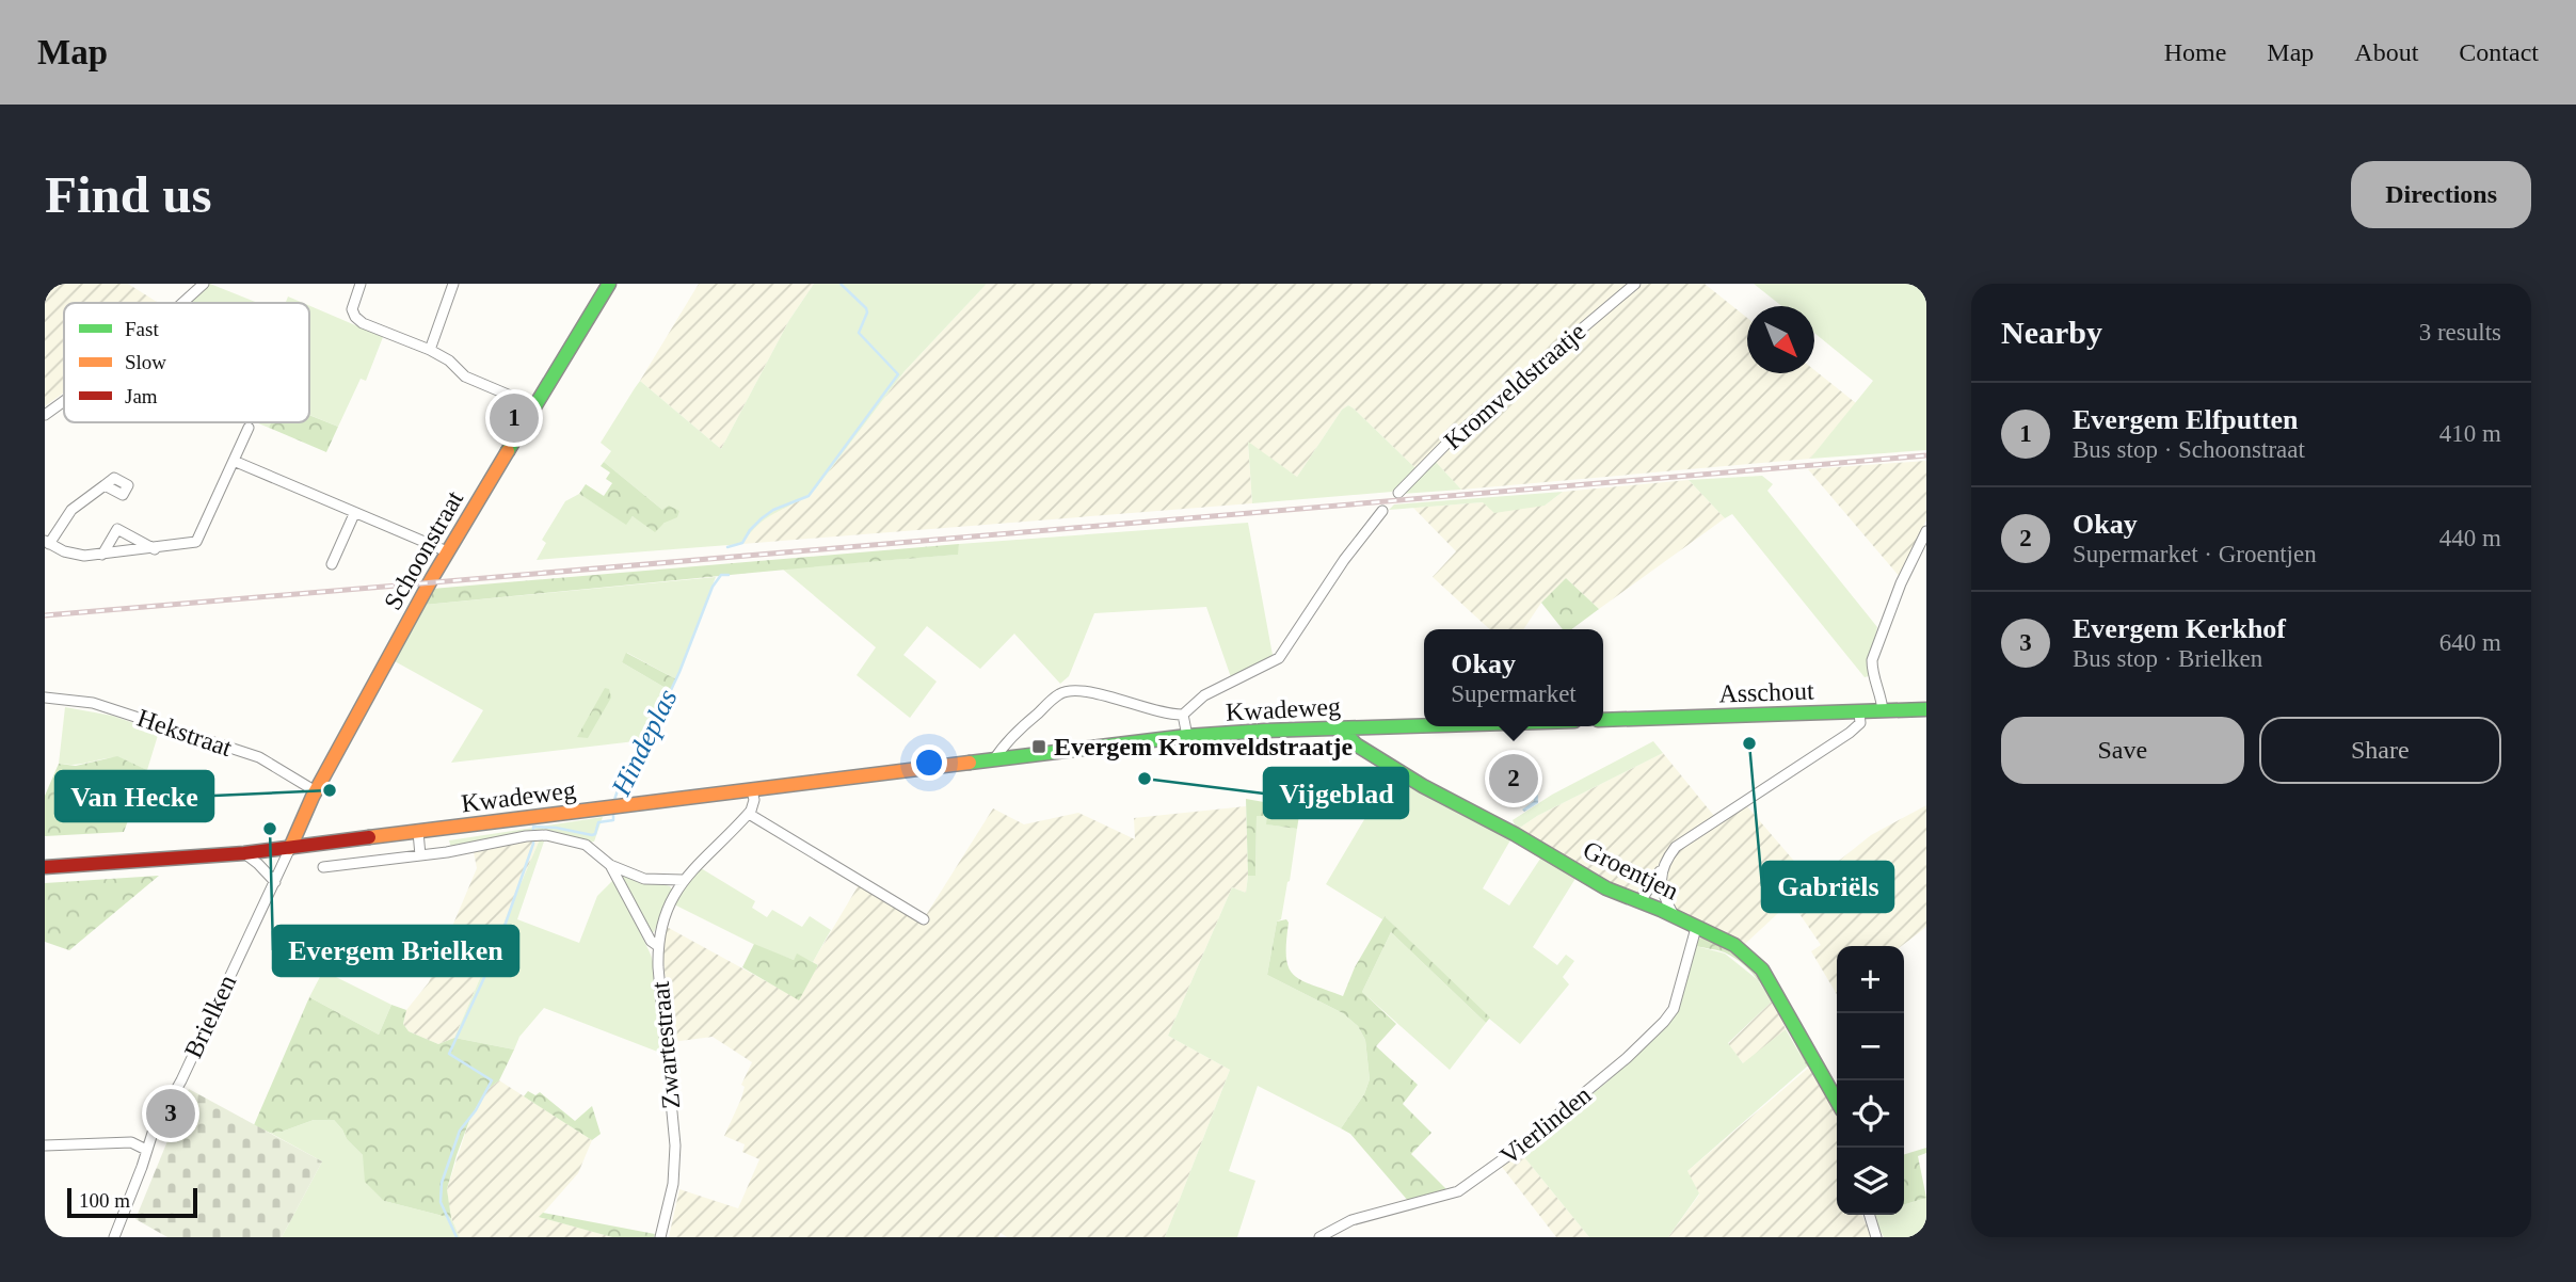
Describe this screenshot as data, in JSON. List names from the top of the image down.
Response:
{
  "streets": {
    "main road": [
      "Schoonstraat",
      "Asschout",
      "Kwadeweg",
      "Groentjen"
    ],
    "street": [
      "Kromveldstraatje",
      "Hekstraat",
      "Brielken",
      "Zwartestraat",
      "Vierlinden"
    ]
  },
  "crossings": [
    ["Schoonstraat", "Kwadeweg"],
    ["Schoonstraat", "Hekstraat"],
    ["Schoonstraat", "Brielken"],
    ["Kwadeweg", "Groentjen"],
    ["Kwadeweg", "Brielken"],
    ["Kwadeweg", "Zwartestraat"],
    ["Groentjen", "Vierlinden"]
  ],
  "water": ["Hindeplas"],
  "places": {
    "other": [
      "Gabriëls",
      "Vijgeblad",
      "Van Hecke",
      "Evergem Brielken"
    ],
    "transit": ["Evergem Kromveldstraatje"]
  },
  "legend": ["Fast", "Slow", "Jam"],
  "scale_bar": "100 m",
  "north": "bottom right",
  "page": {
    "header": "Map",
    "nav": [
      "Home",
      "Map",
      "About",
      "Contact"
    ],
    "buttons": [
      "Directions",
      ["Save", "Share"]
    ],
    "title": "Find us",
    "heading": ["Nearby", "3 results"],
    "list": [
      {
        "mark": "1",
        "name": "Evergem Elfputten",
        "note": "Bus stop · Schoonstraat",
        "value": "410 m"
      },
      {
        "mark": "2",
        "name": "Okay",
        "note": "Supermarket · Groentjen",
        "value": "440 m"
      },
      {
        "mark": "3",
        "name": "Evergem Kerkhof",
        "note": "Bus stop · Brielken",
        "value": "640 m"
      }
    ],
    "pins": ["1", "2", "3"],
    "popup": ["Okay", "Supermarket"],
    "map_buttons": ["+", "−"],
    "scale": "100 m"
  }
}
